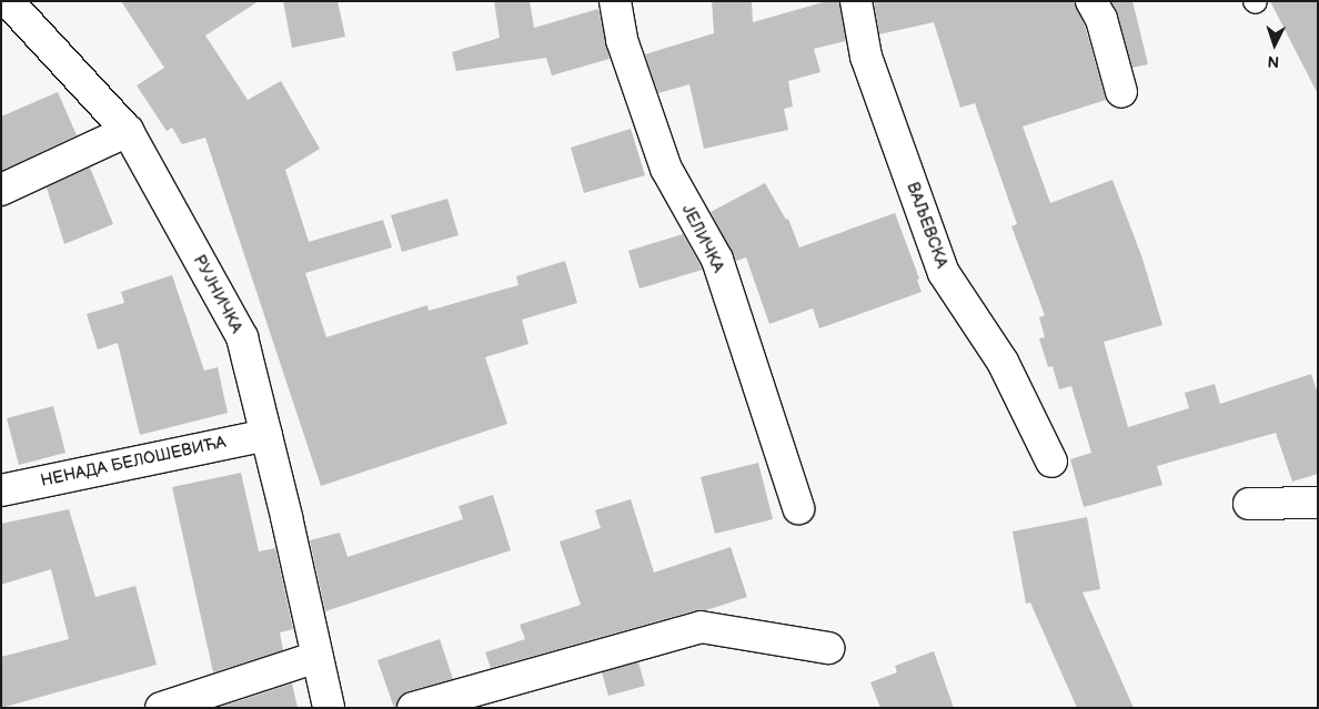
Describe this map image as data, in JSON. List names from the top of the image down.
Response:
{
  "streets": {
    "street": [
      "ВАЉЕВСКА",
      "ЈЕЛИЧКА",
      "РУЈНИЧКА",
      "НЕНАДА БЕЛОШЕВИЋА"
    ]
  },
  "crossings": [
    ["РУЈНИЧКА", "НЕНАДА БЕЛОШЕВИЋА"]
  ],
  "north": "bottom"
}
